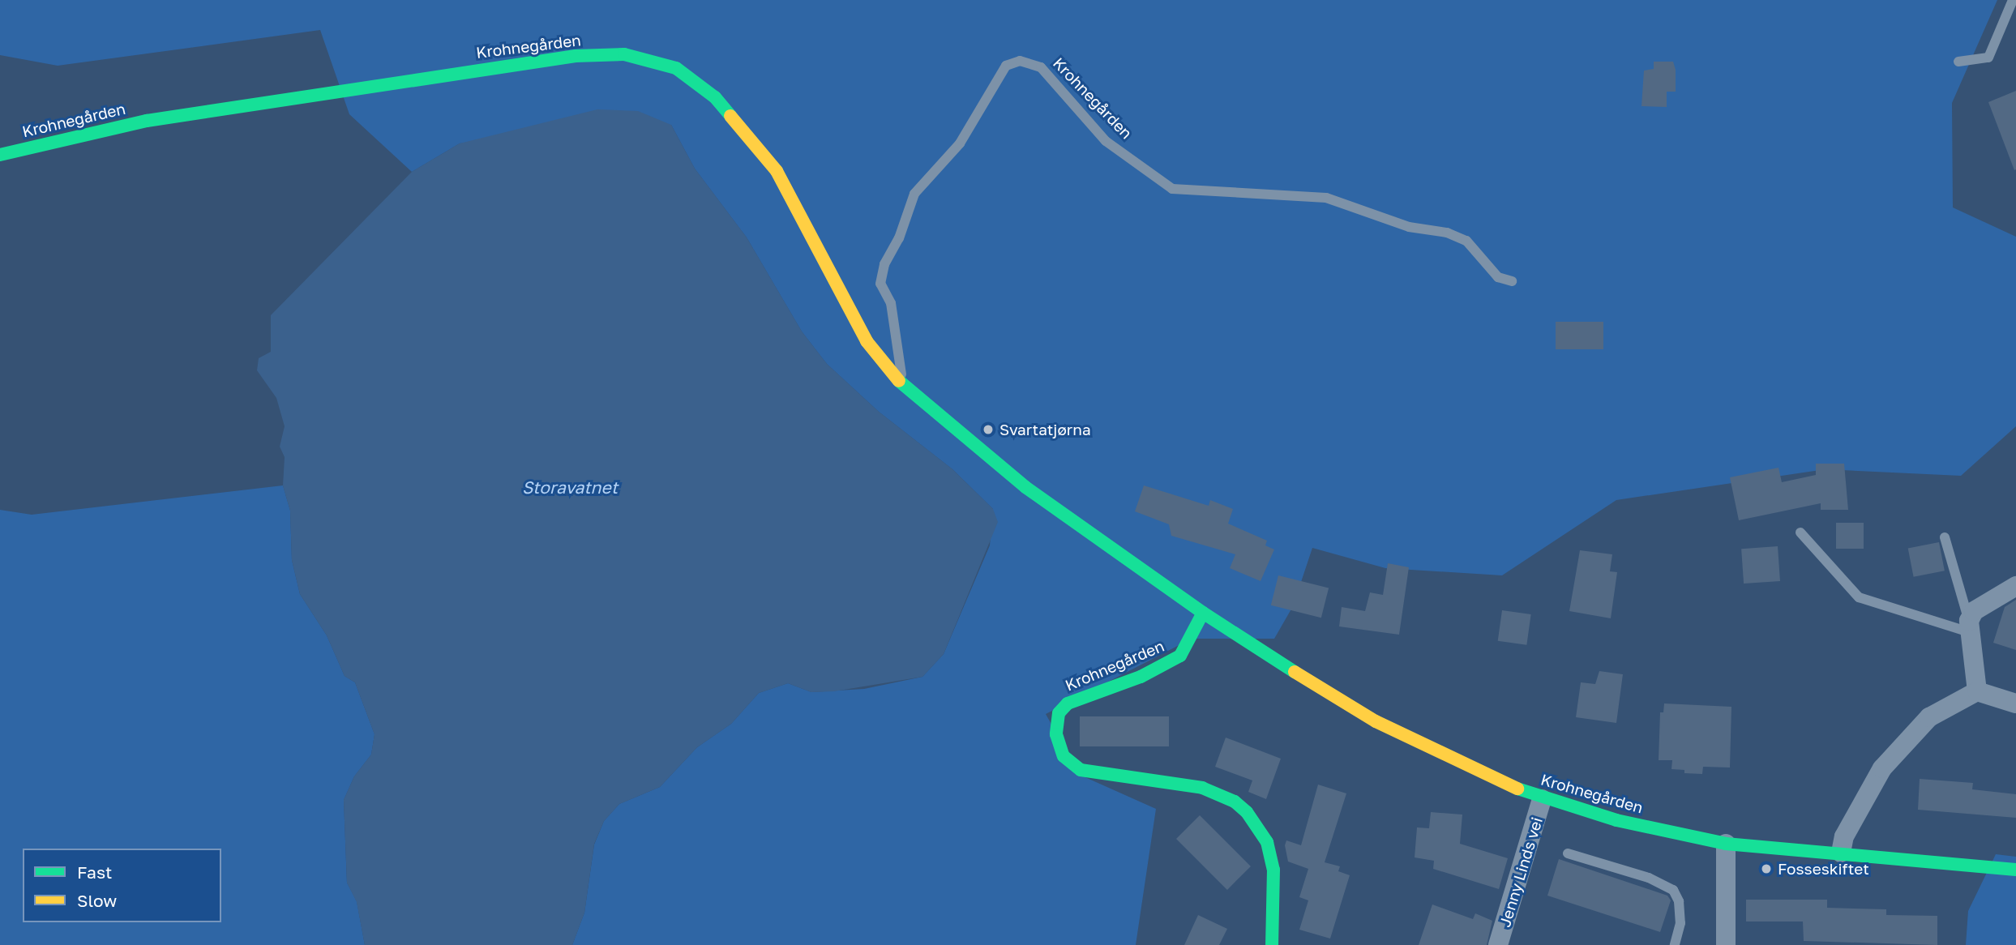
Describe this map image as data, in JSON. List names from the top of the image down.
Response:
{
  "streets": {
    "main road": ["Krohnegården"],
    "street": ["Jenny Linds vei"]
  },
  "crossings": [
    ["Krohnegården", "Jenny Linds vei"]
  ],
  "water": ["Storavatnet"],
  "places": ["Svartatjørna", "Fosseskiftet"],
  "legend": ["Fast", "Slow"]
}
